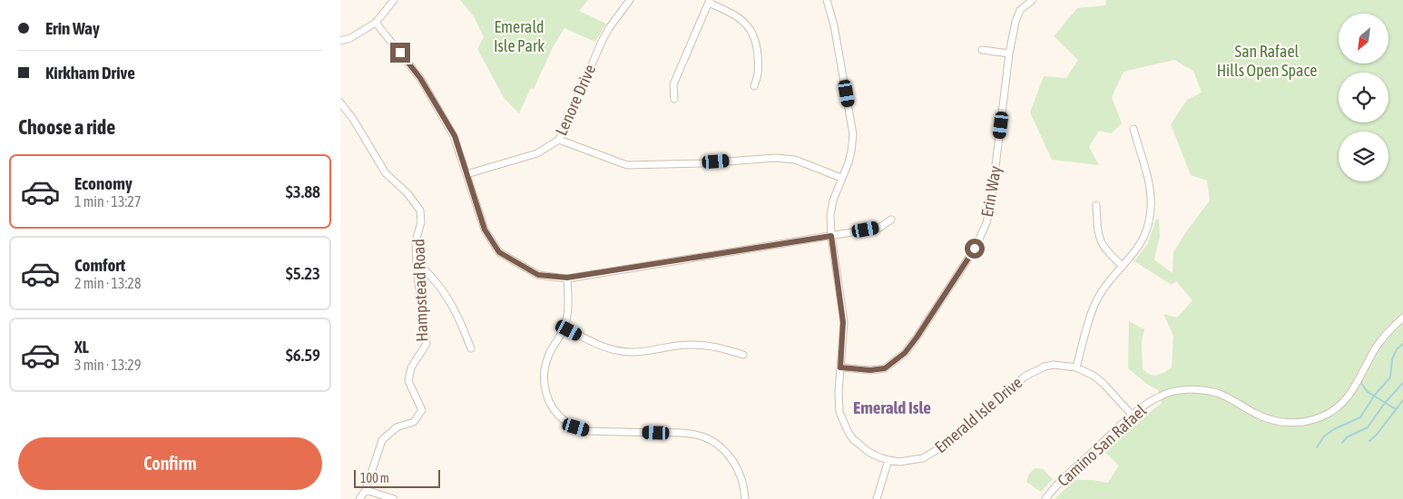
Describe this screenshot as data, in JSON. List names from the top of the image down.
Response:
{
  "streets": {
    "street": [
      "Lenore Drive",
      "Erin Way",
      "Hampstead Road",
      "Emerald Isle Drive",
      "Camino San Rafael"
    ]
  },
  "crossings": [
    ["Erin Way", "Emerald Isle Drive"],
    ["Emerald Isle Drive", "Camino San Rafael"]
  ],
  "districts": ["Emerald Isle"],
  "parks": ["Emerald Isle Park", "San Rafael Hills Open Space"],
  "scale_bar": "100 m",
  "north": "bottom left",
  "page": {
    "banner": ["Erin Way", "Kirkham Drive"],
    "heading": "Choose a ride",
    "list": [
      {
        "name": "Economy",
        "note": "1 min · 13:27",
        "value": "$3.88"
      },
      {
        "name": "Comfort",
        "note": "2 min · 13:28",
        "value": "$5.23"
      },
      {
        "name": "XL",
        "note": "3 min · 13:29",
        "value": "$6.59"
      }
    ],
    "buttons": "Confirm",
    "scale": "100 m"
  }
}
